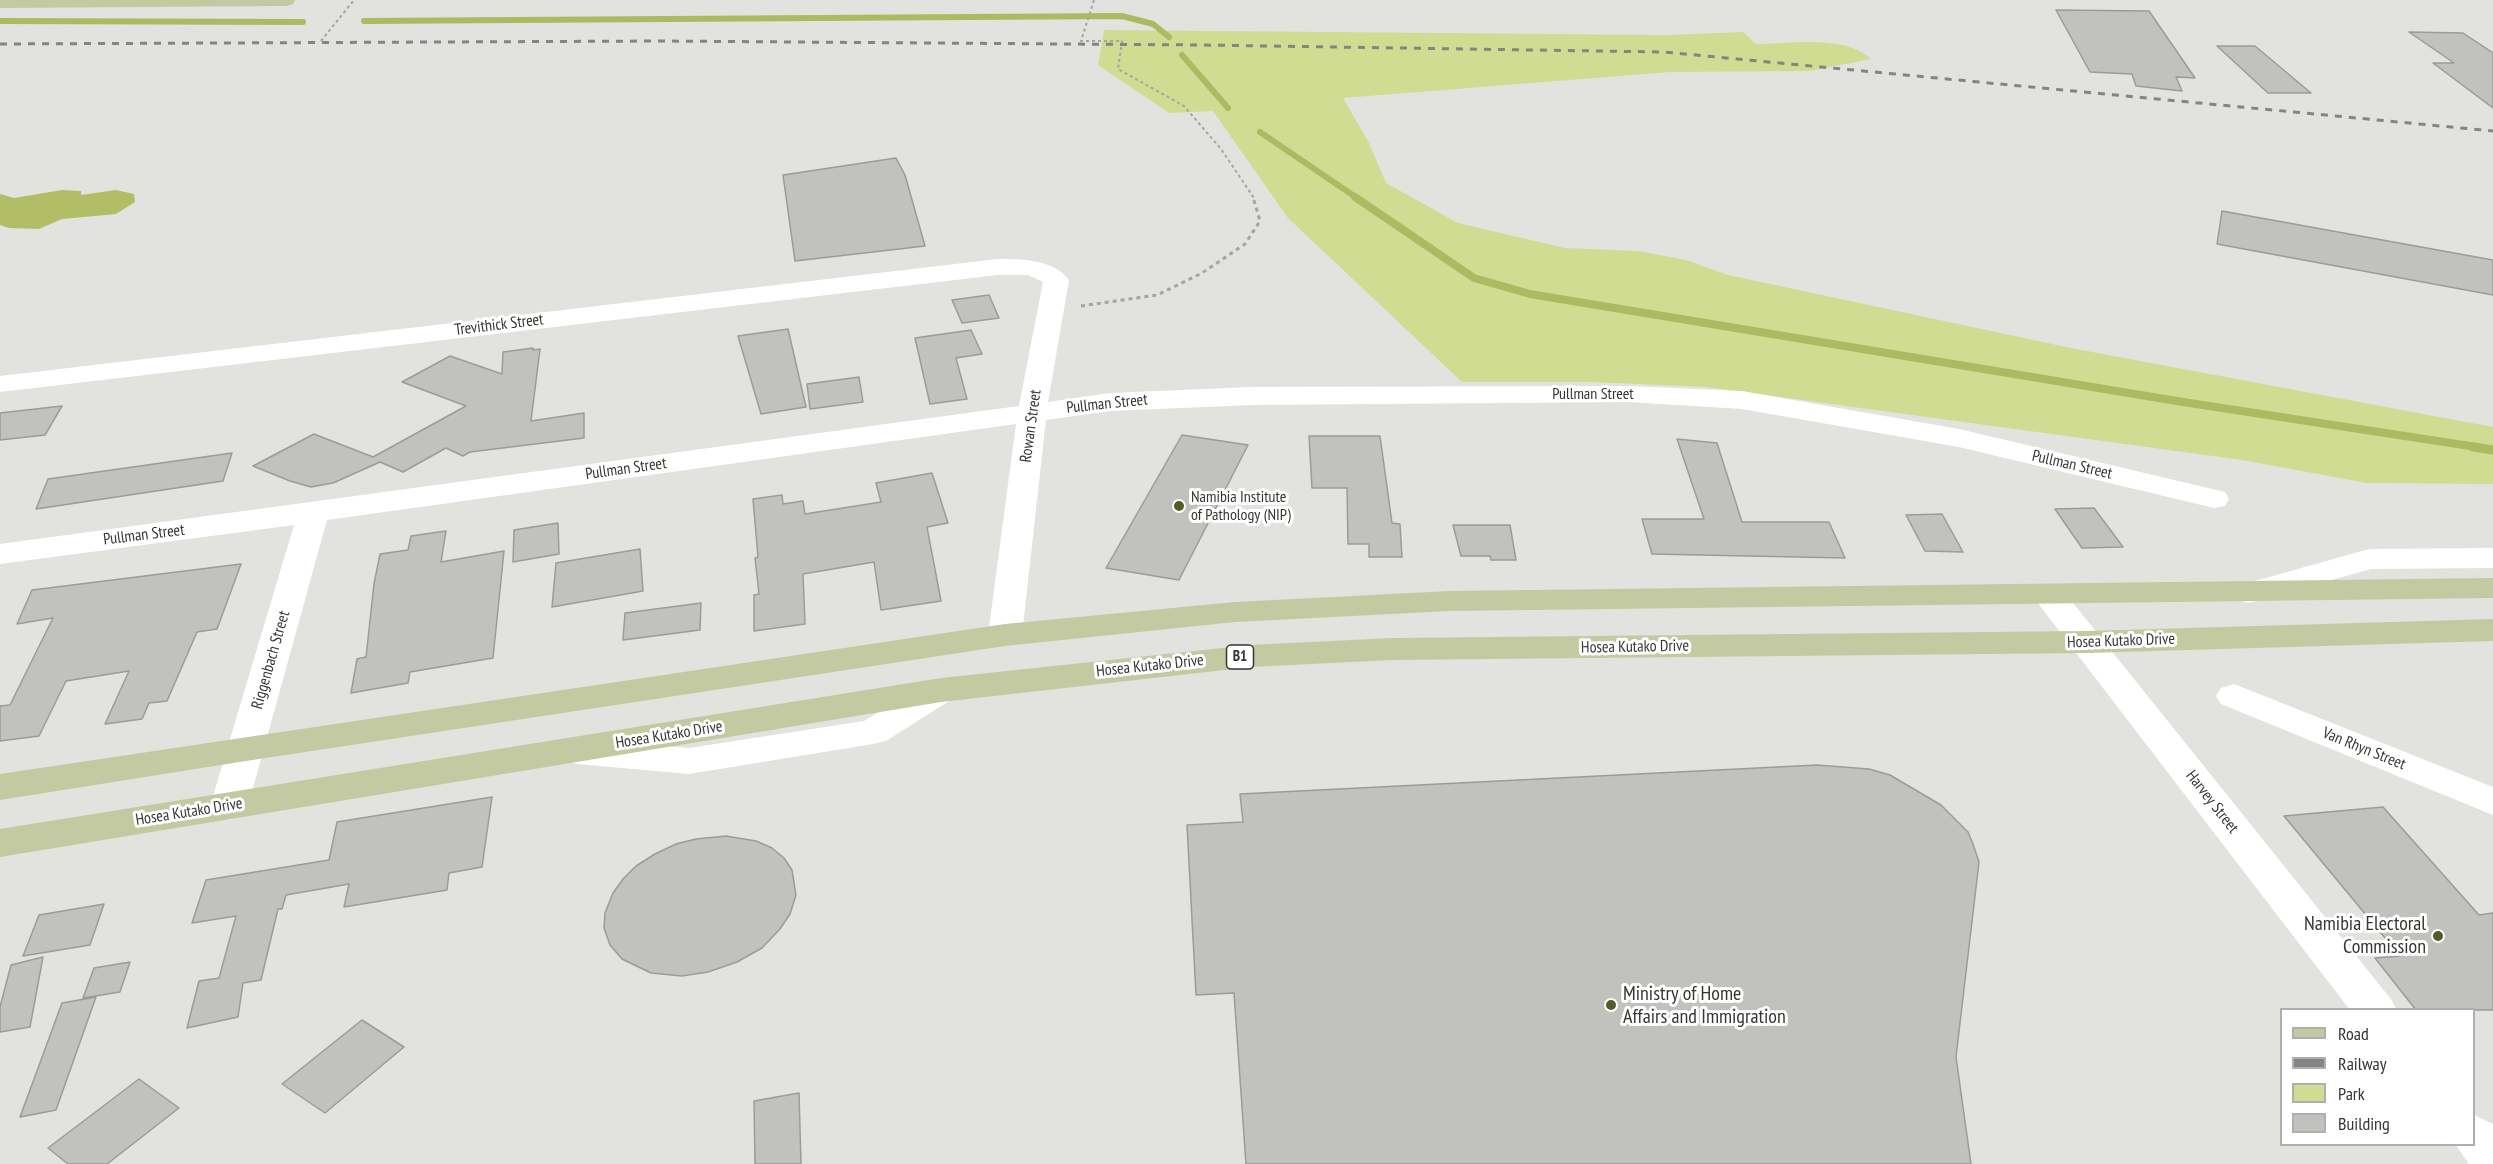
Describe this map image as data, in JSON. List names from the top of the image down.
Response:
{
  "streets": {
    "main road": ["Hosea Kutako Drive", "B1"],
    "street": [
      "Trevithick Street",
      "Pullman Street",
      "Rowan Street",
      "Riggenbach Street",
      "Van Rhyn Street",
      "Harvey Street"
    ]
  },
  "crossings": [
    ["Trevithick Street", "Rowan Street"],
    ["Pullman Street", "Rowan Street"],
    ["Pullman Street", "Riggenbach Street"],
    ["Hosea Kutako Drive", "Riggenbach Street"],
    ["Hosea Kutako Drive", "Harvey Street"]
  ],
  "places": ["Namibia Institute of Pathology (NIP)", "Namibia Electoral Commission", "Ministry of Home Affairs and Immigration"],
  "legend": [
    "Road",
    "Railway",
    "Park",
    "Building"
  ]
}
